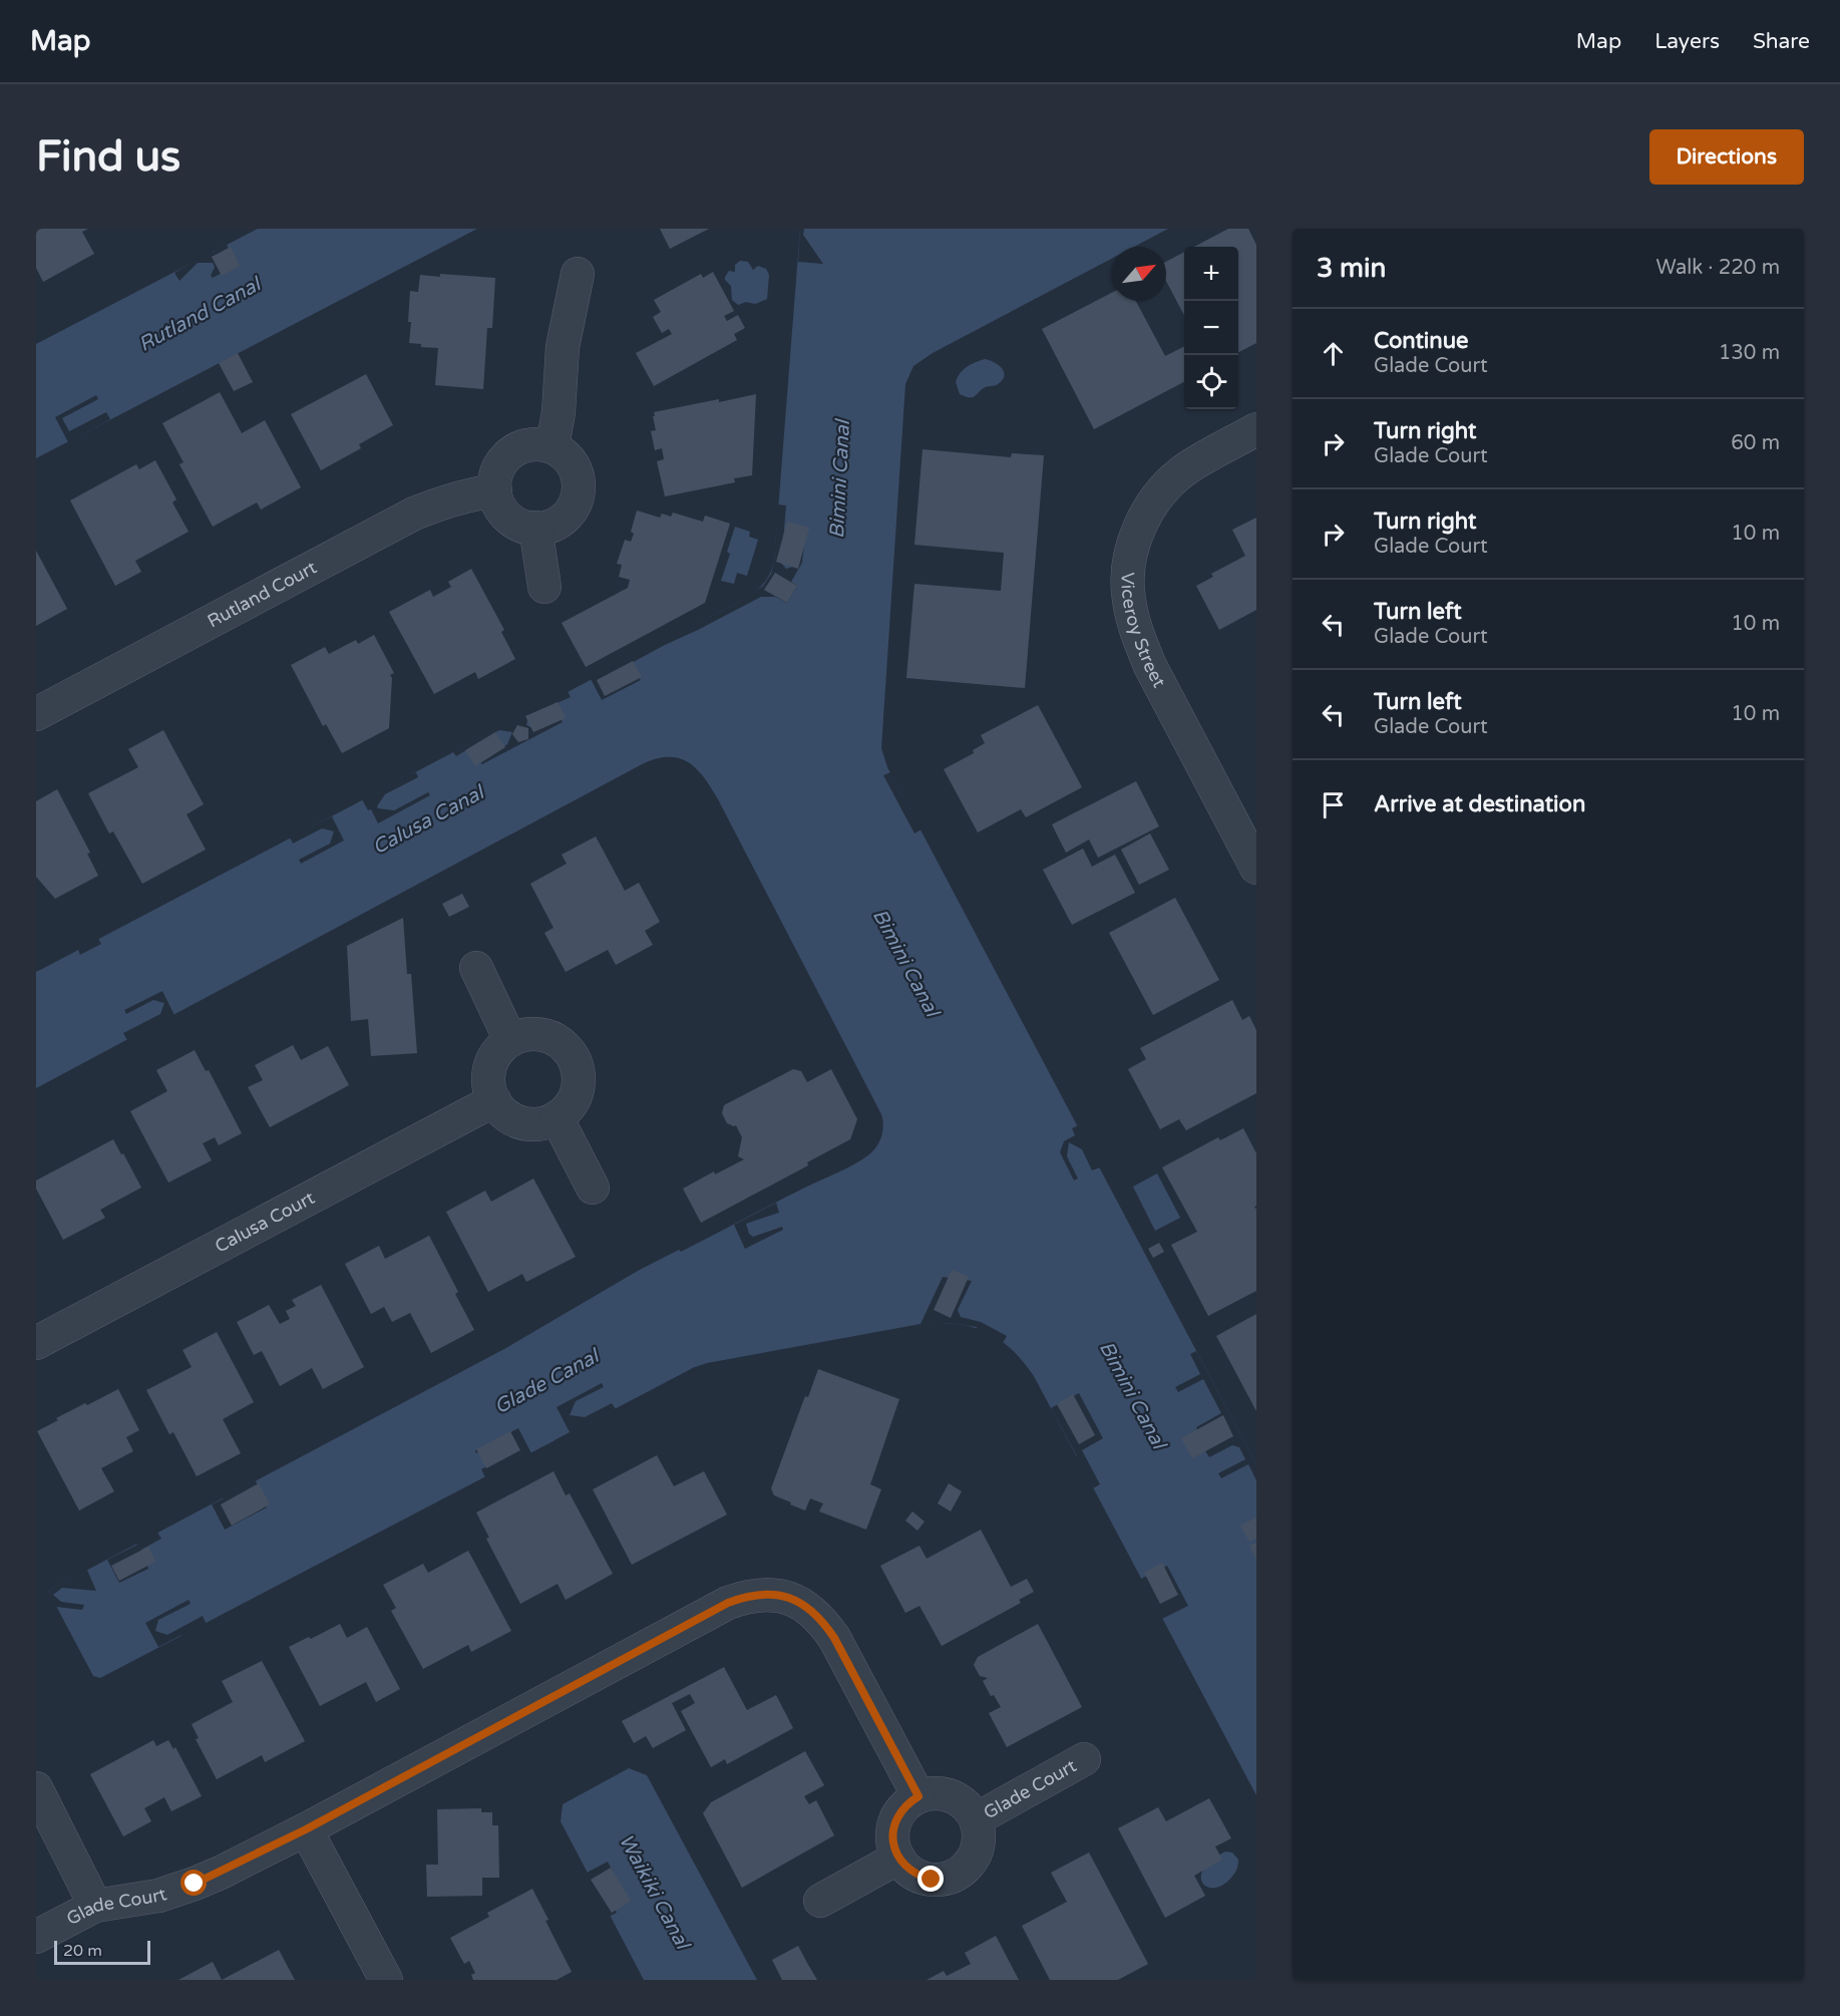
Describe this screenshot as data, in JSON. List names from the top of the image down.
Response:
{
  "streets": {
    "street": [
      "Rutland Court",
      "Viceroy Street",
      "Calusa Court",
      "Glade Court"
    ]
  },
  "water": [
    "Rutland Canal",
    "Bimini Canal",
    "Calusa Canal",
    "Glade Canal",
    "Waikiki Canal"
  ],
  "scale_bar": "20 m",
  "north": "top right",
  "page": {
    "header": "Map",
    "nav": ["Map", "Layers", "Share"],
    "buttons": "Directions",
    "title": "Find us",
    "heading": ["3 min", "Walk · 220 m"],
    "map_buttons": ["+", "−"],
    "list": [
      ["Continue", "Glade Court", "130 m"],
      ["Turn right", "Glade Court", "60 m"],
      ["Turn right", "Glade Court", "10 m"],
      ["Turn left", "Glade Court", "10 m"],
      ["Turn left", "Glade Court", "10 m"],
      "Arrive at destination"
    ],
    "scale": "20 m"
  }
}
